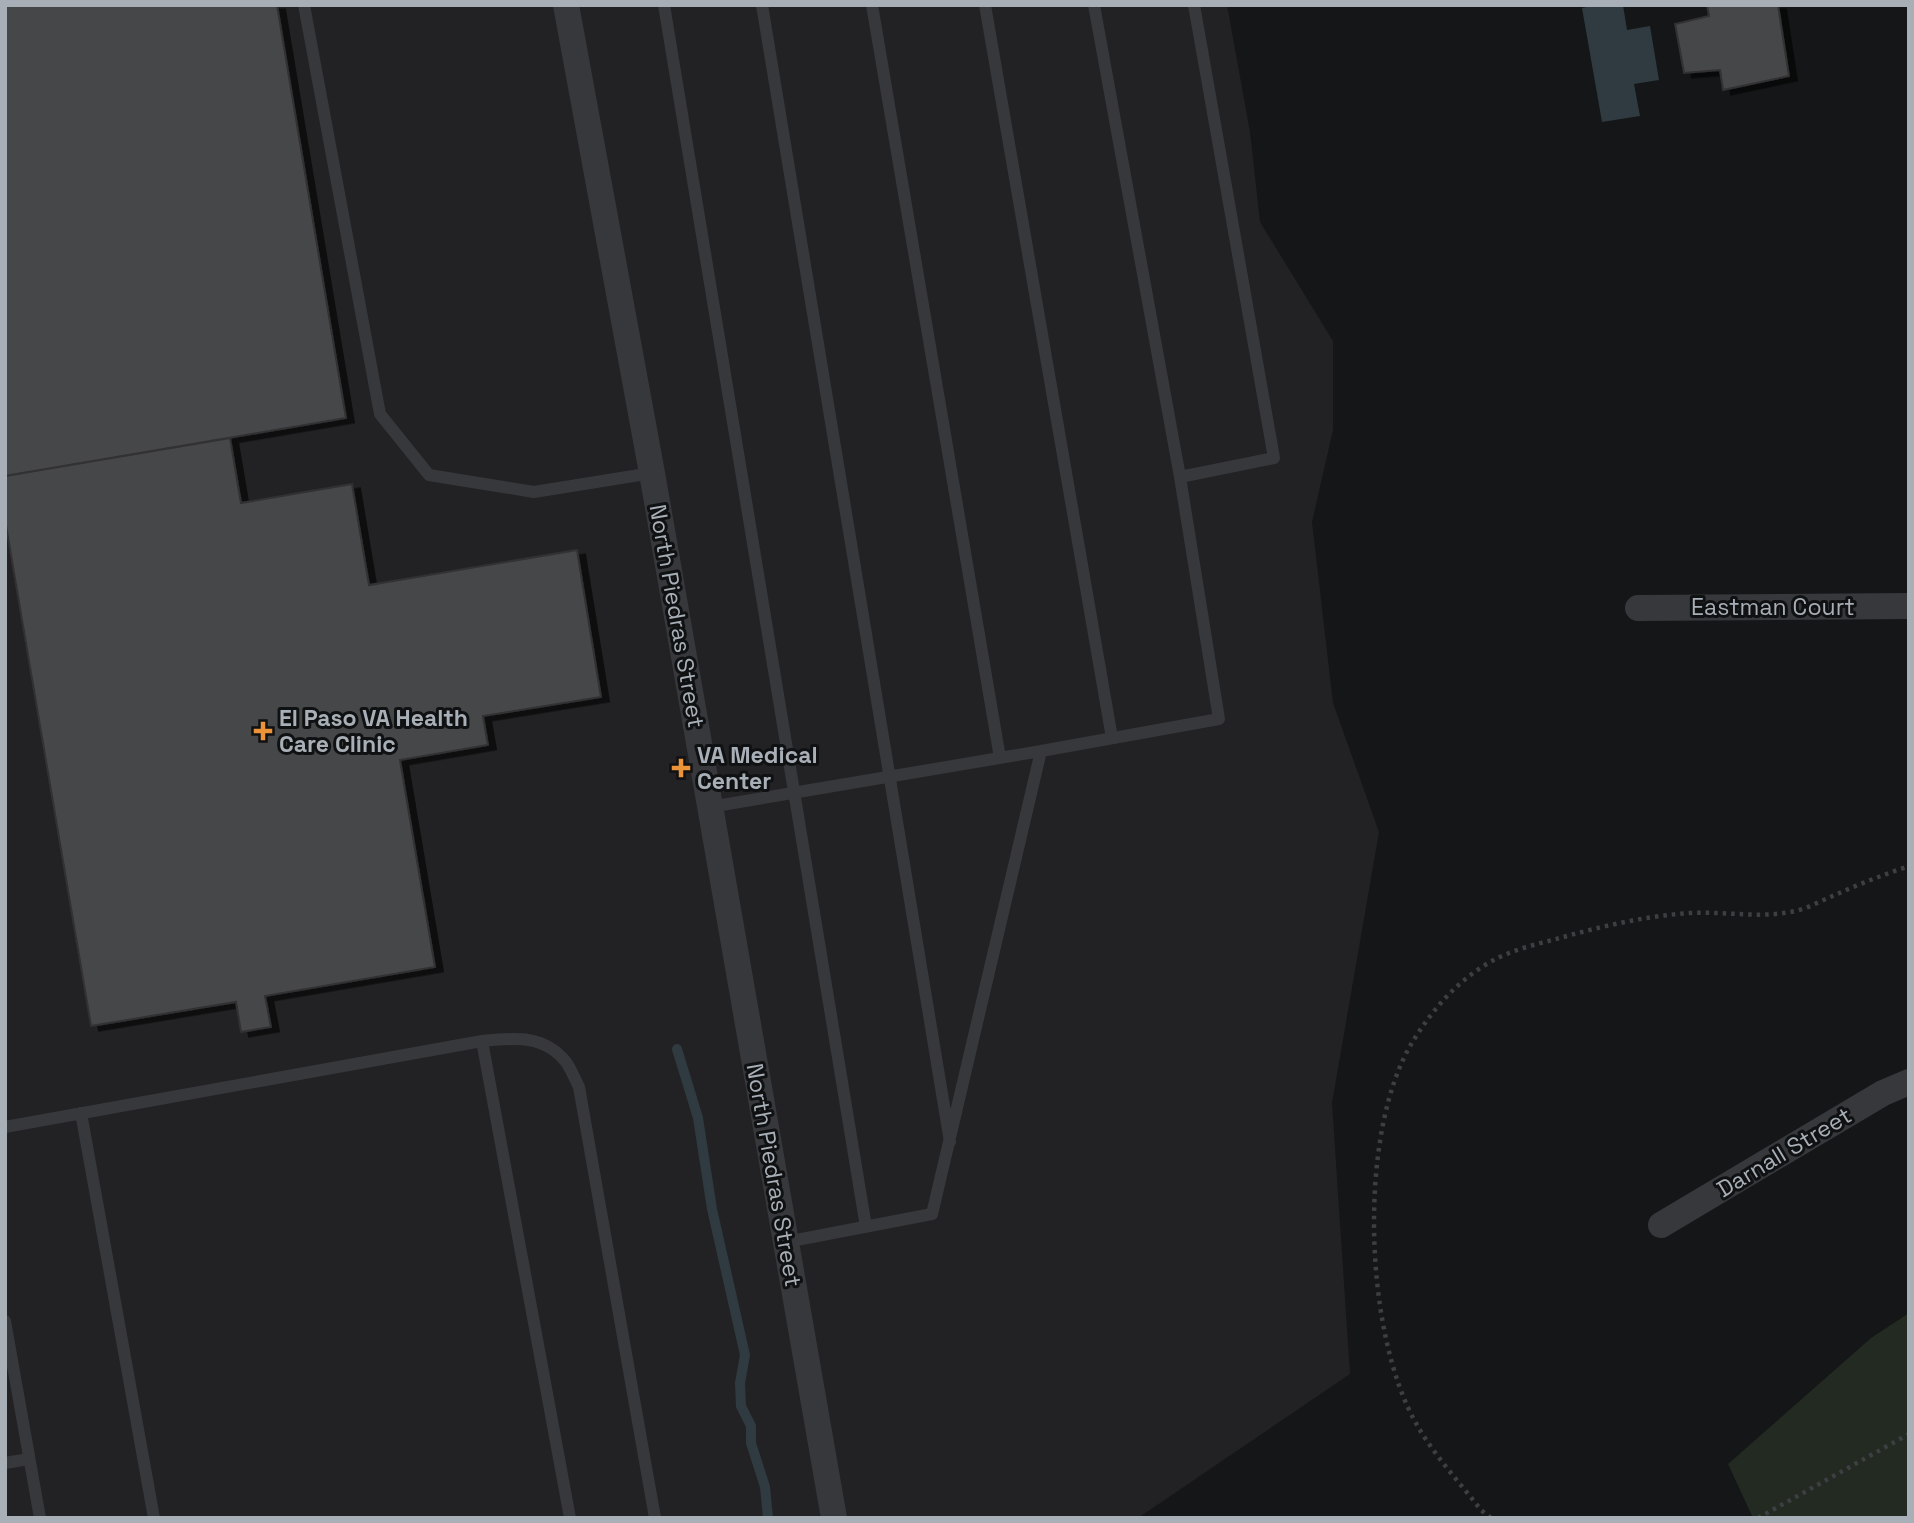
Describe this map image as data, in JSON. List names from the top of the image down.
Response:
{
  "streets": {
    "street": ["Eastman Court", "North Piedras Street", "Darnall Street"]
  },
  "places": {
    "health": ["El Paso VA Health Care Clinic", "VA Medical Center"]
  }
}
